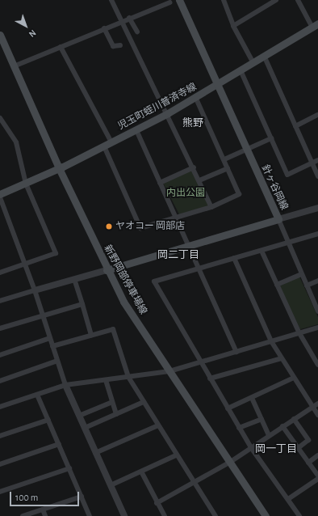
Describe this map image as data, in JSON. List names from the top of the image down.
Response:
{
  "streets": {
    "main road": ["児玉町蛭川普済寺線", "針ヶ谷岡線", "新野岡部停車場線"]
  },
  "crossings": [
    ["児玉町蛭川普済寺線", "針ヶ谷岡線"],
    ["児玉町蛭川普済寺線", "新野岡部停車場線"],
    ["針ヶ谷岡線", "新野岡部停車場線"]
  ],
  "districts": ["熊野", "岡二丁目", "岡一丁目"],
  "parks": ["内出公園"],
  "places": ["ヤオコー 岡部店"],
  "scale_bar": "100 m",
  "north": "bottom right"
}
